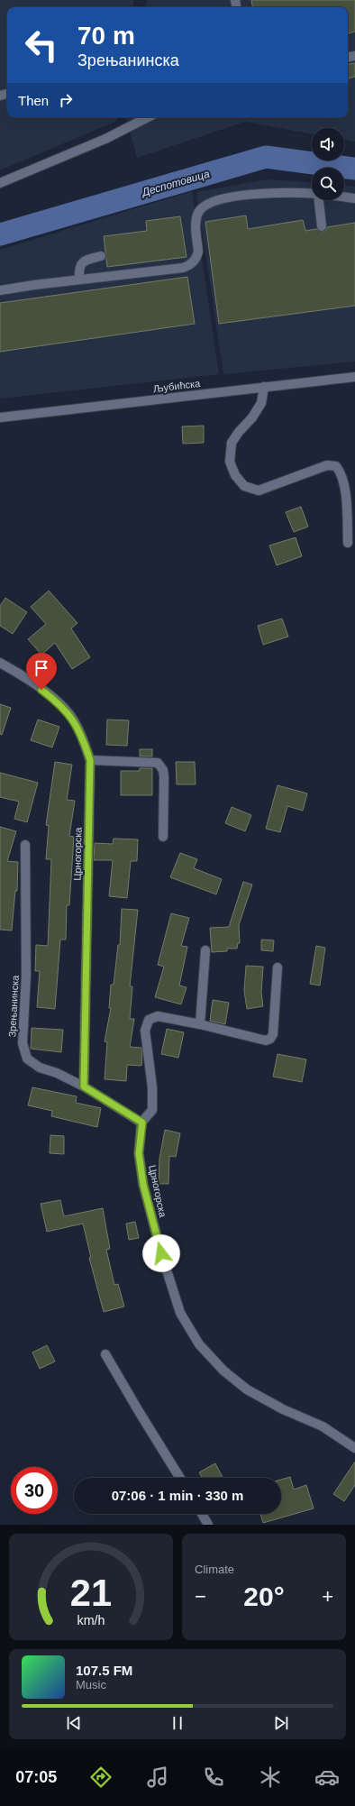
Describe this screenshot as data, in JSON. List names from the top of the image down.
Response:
{
  "streets": {
    "street": ["Љубићска", "Црногорска", "Зрењанинска"]
  },
  "crossings": [
    ["Црногорска", "Зрењанинска"]
  ],
  "water": ["Деспотовица"],
  "page": {
    "turn": ["70 m", "Зрењанинска"],
    "then": "Then",
    "limit": "30",
    "trip": "07:06 · 1 min · 330 m",
    "tile": "Climate",
    "heat": ["−", "20°", "+"],
    "song": ["107.5 FM", "Music"],
    "tabs": "07:05",
    "gauge": ["21", "km/h"]
  }
}
